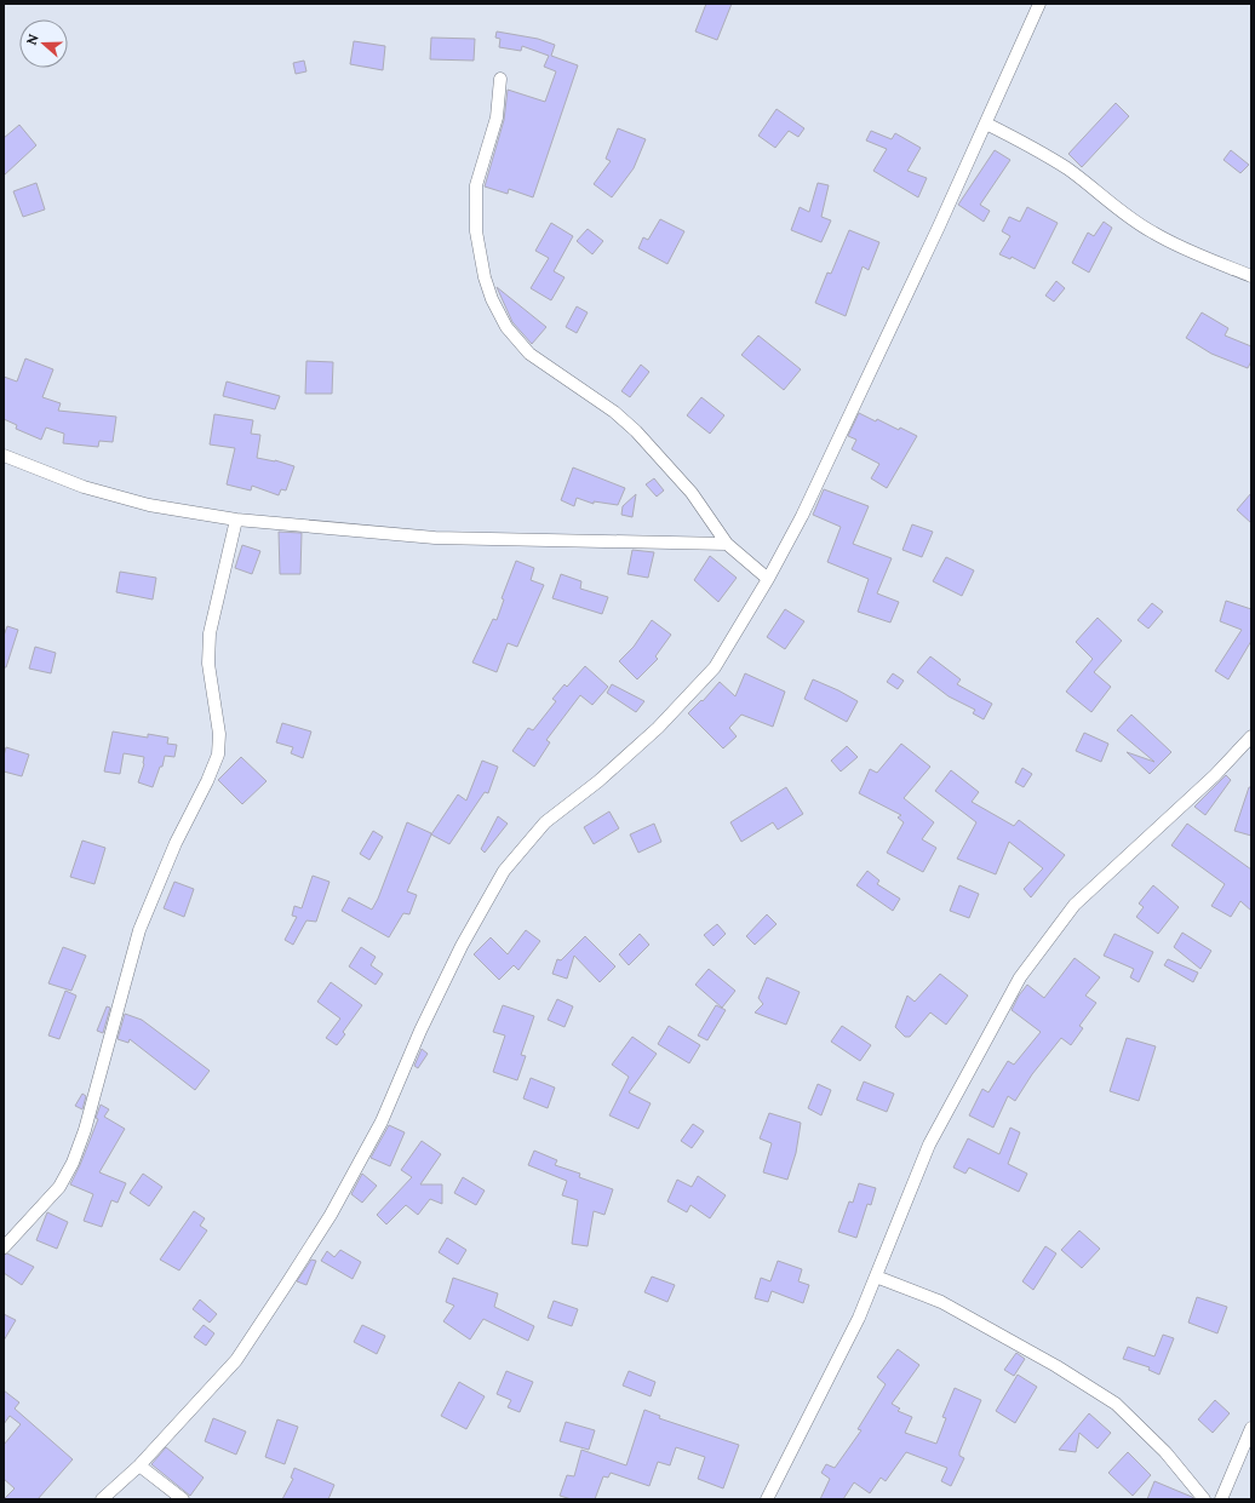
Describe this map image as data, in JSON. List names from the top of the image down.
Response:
{
  "north": "left"
}
